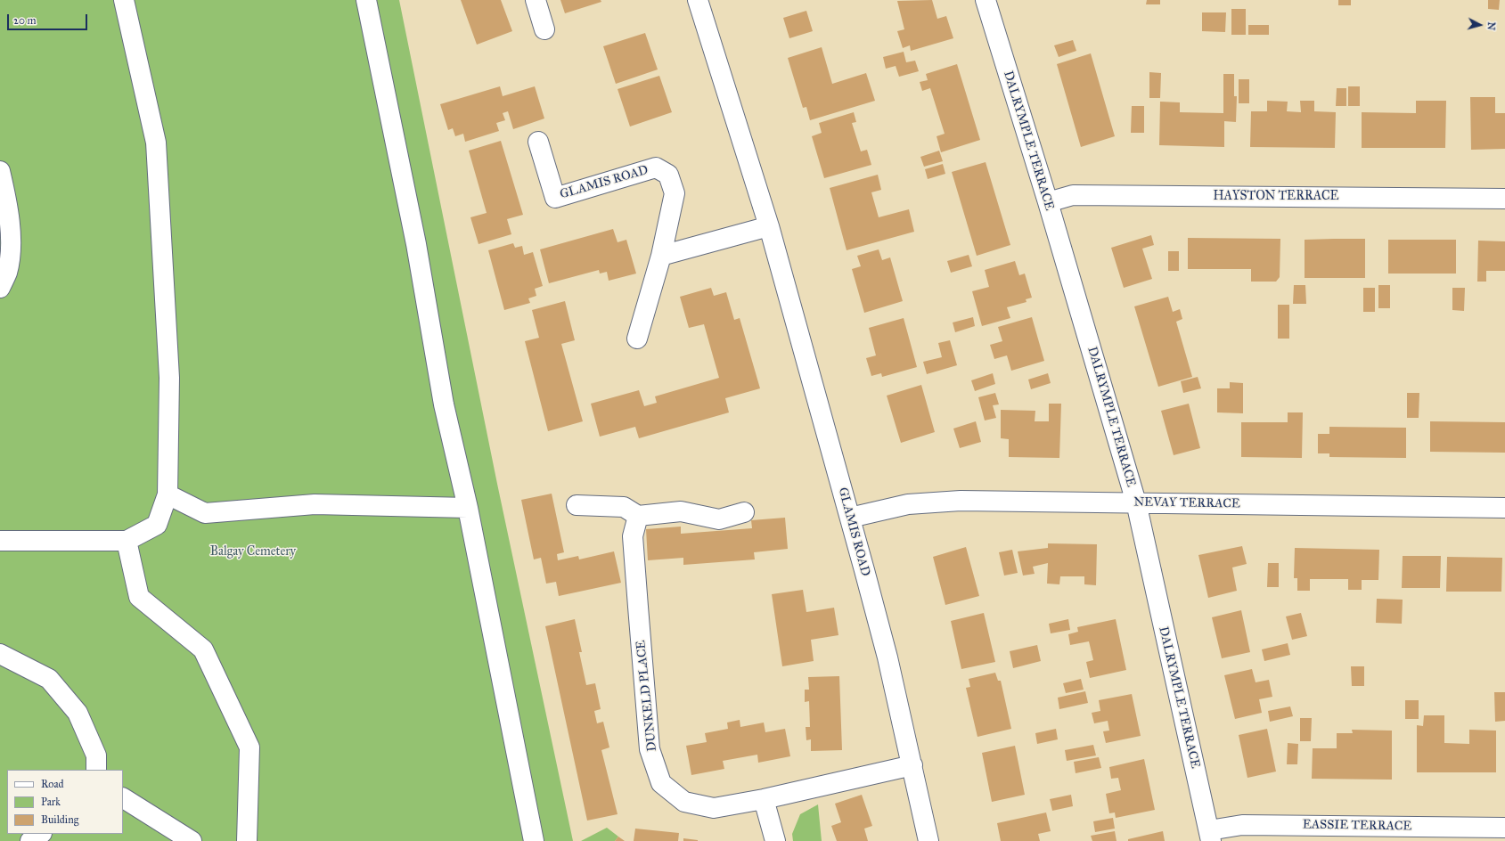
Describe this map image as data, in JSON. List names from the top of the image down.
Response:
{
  "streets": {
    "street": [
      "DALRYMPLE TERRACE",
      "GLAMIS ROAD",
      "HAYSTON TERRACE",
      "NEVAY TERRACE",
      "DUNKELD PLACE",
      "EASSIE TERRACE"
    ]
  },
  "crossings": [
    ["DALRYMPLE TERRACE", "HAYSTON TERRACE"],
    ["DALRYMPLE TERRACE", "NEVAY TERRACE"],
    ["DALRYMPLE TERRACE", "EASSIE TERRACE"],
    ["GLAMIS ROAD", "NEVAY TERRACE"],
    ["GLAMIS ROAD", "DUNKELD PLACE"]
  ],
  "parks": ["Balgay Cemetery"],
  "legend": ["Road", "Park", "Building"],
  "scale_bar": "20 m",
  "north": "right"
}
